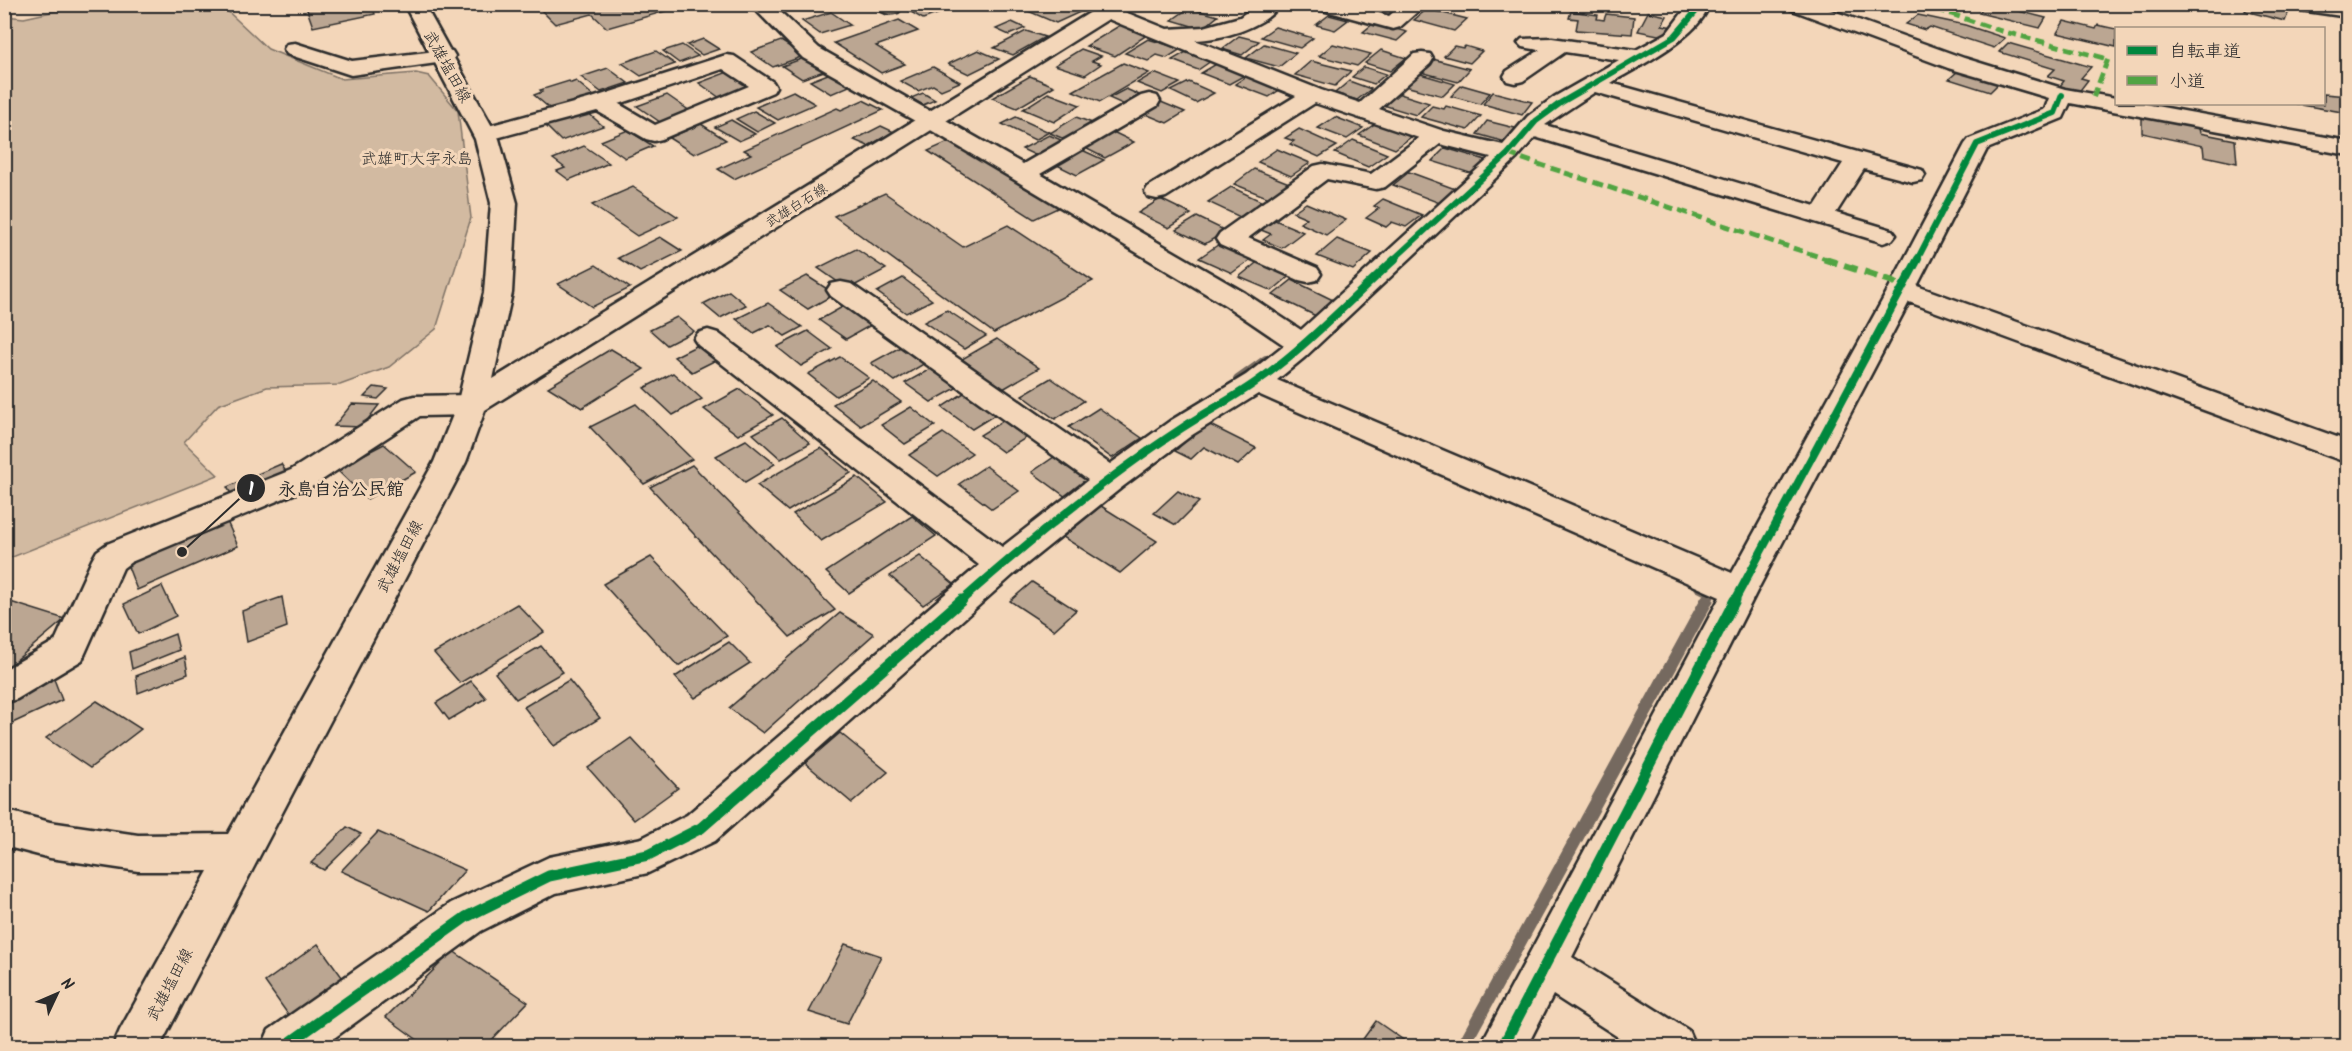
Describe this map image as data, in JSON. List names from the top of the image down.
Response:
{
  "streets": {
    "street": ["武雄塩田線", "武雄白石線"]
  },
  "crossings": [
    ["武雄塩田線", "武雄白石線"]
  ],
  "districts": ["武雄町大字永島"],
  "places": ["永島自治公民館"],
  "legend": ["自転車道", "小道"],
  "north": "top right"
}
